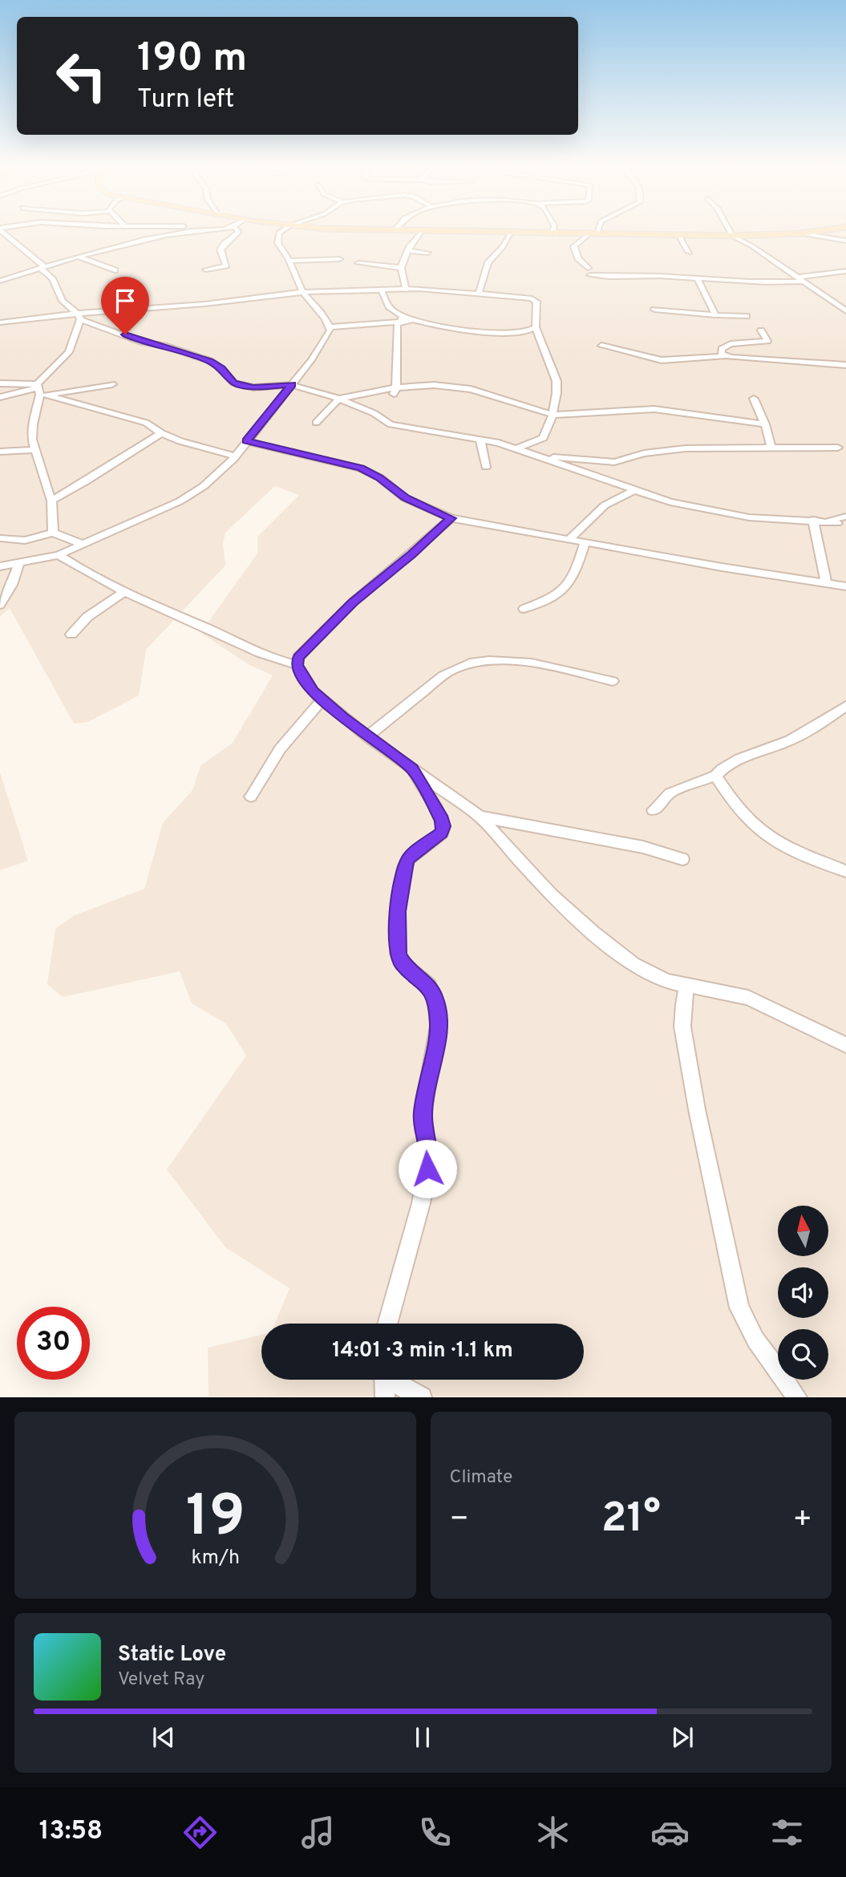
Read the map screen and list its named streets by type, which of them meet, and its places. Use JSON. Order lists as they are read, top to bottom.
{
  "north": "top",
  "page": {
    "turn": ["190 m", "Turn left"],
    "limit": "30",
    "trip": "14:01 · 3 min · 1.1 km",
    "tile": "Climate",
    "heat": ["−", "21°", "+"],
    "song": ["Static Love", "Velvet Ray"],
    "tabs": "13:58",
    "gauge": ["19", "km/h"]
  }
}
